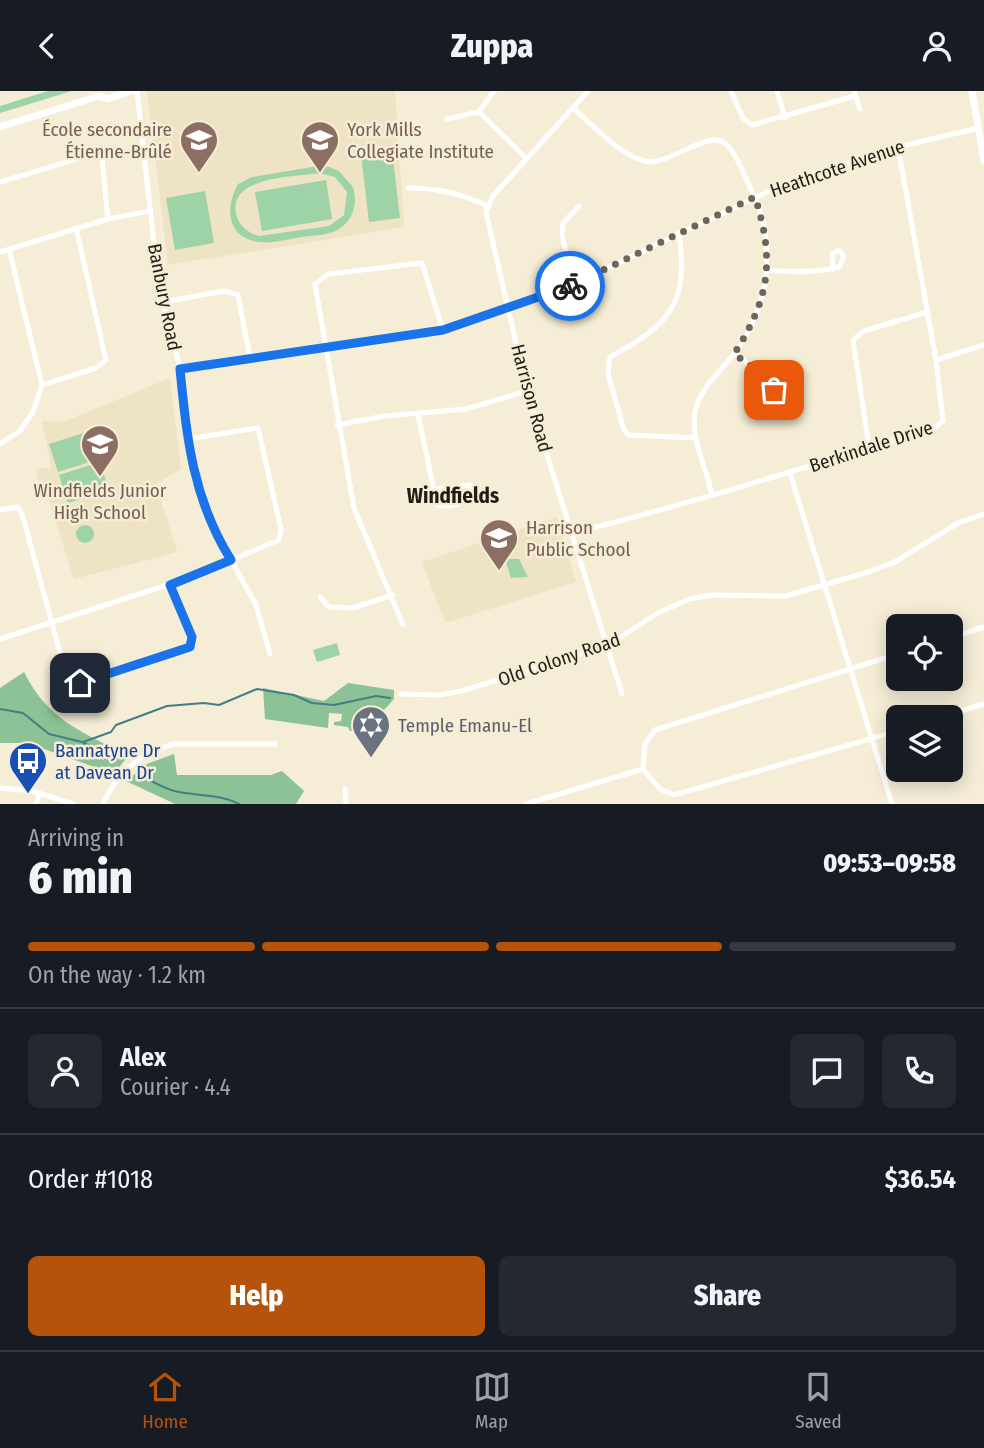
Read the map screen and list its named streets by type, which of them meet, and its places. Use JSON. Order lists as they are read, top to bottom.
{
  "streets": {
    "street": [
      "Heathcote Avenue",
      "Banbury Road",
      "Harrison Road",
      "Berkindale Drive",
      "Old Colony Road"
    ]
  },
  "crossings": [
    ["Heathcote Avenue", "Banbury Road"],
    ["Heathcote Avenue", "Harrison Road"],
    ["Heathcote Avenue", "Berkindale Drive"],
    ["Harrison Road", "Berkindale Drive"],
    ["Harrison Road", "Old Colony Road"]
  ],
  "districts": ["Windfields"],
  "places": {
    "school or university": [
      "École secondaire Étienne-Brûlé",
      "York Mills Collegiate Institute",
      "Windfields Junior High School",
      "Harrison Public School"
    ],
    "synagogue": ["Temple Emanu-El"],
    "bus stop": ["Bannatyne Dr at Davean Dr"]
  },
  "page": {
    "header": "Zuppa",
    "heading": ["6 min", "Arriving in", "09:53–09:58"],
    "panel": [
      "Alex",
      "Courier · 4.4",
      "Order #1018",
      "$36.54"
    ],
    "bar": "On the way · 1.2 km",
    "buttons": ["Help", "Share"],
    "tabs": ["Home", "Map", "Saved"]
  }
}
